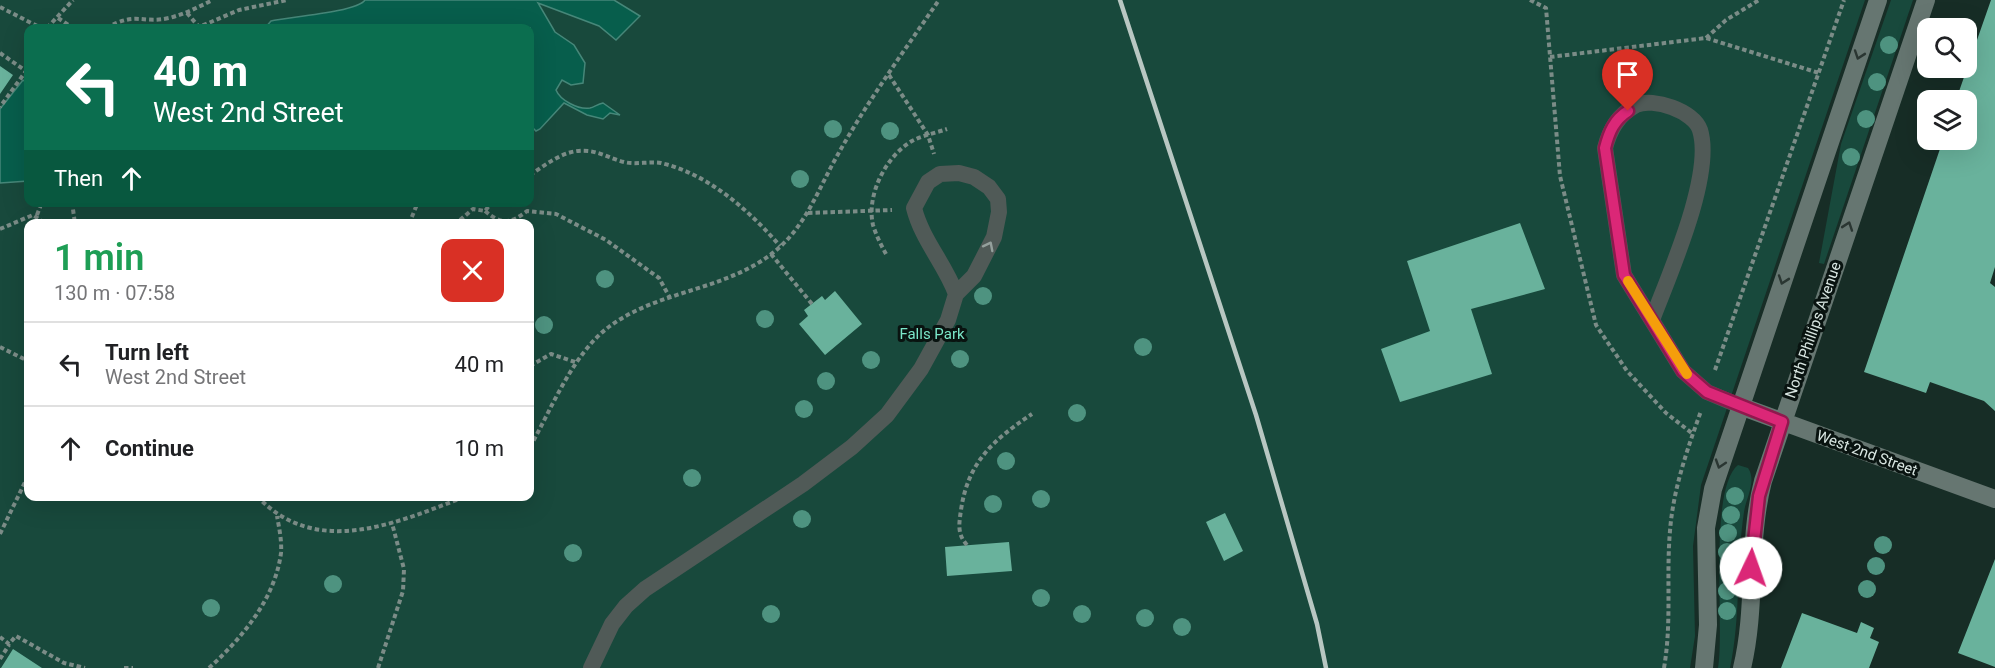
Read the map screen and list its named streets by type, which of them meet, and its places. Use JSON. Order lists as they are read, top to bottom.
{
  "streets": {
    "street": ["North Phillips Avenue", "West 2nd Street"]
  },
  "crossings": [
    ["North Phillips Avenue", "West 2nd Street"]
  ],
  "parks": ["Falls Park"],
  "page": {
    "turn": ["40 m", "West 2nd Street"],
    "then": "Then",
    "heading": ["1 min", "130 m · 07:58"],
    "list": [
      {
        "name": "Turn left",
        "note": "West 2nd Street",
        "value": "40 m"
      },
      {
        "name": "Continue",
        "value": "10 m"
      }
    ]
  }
}
